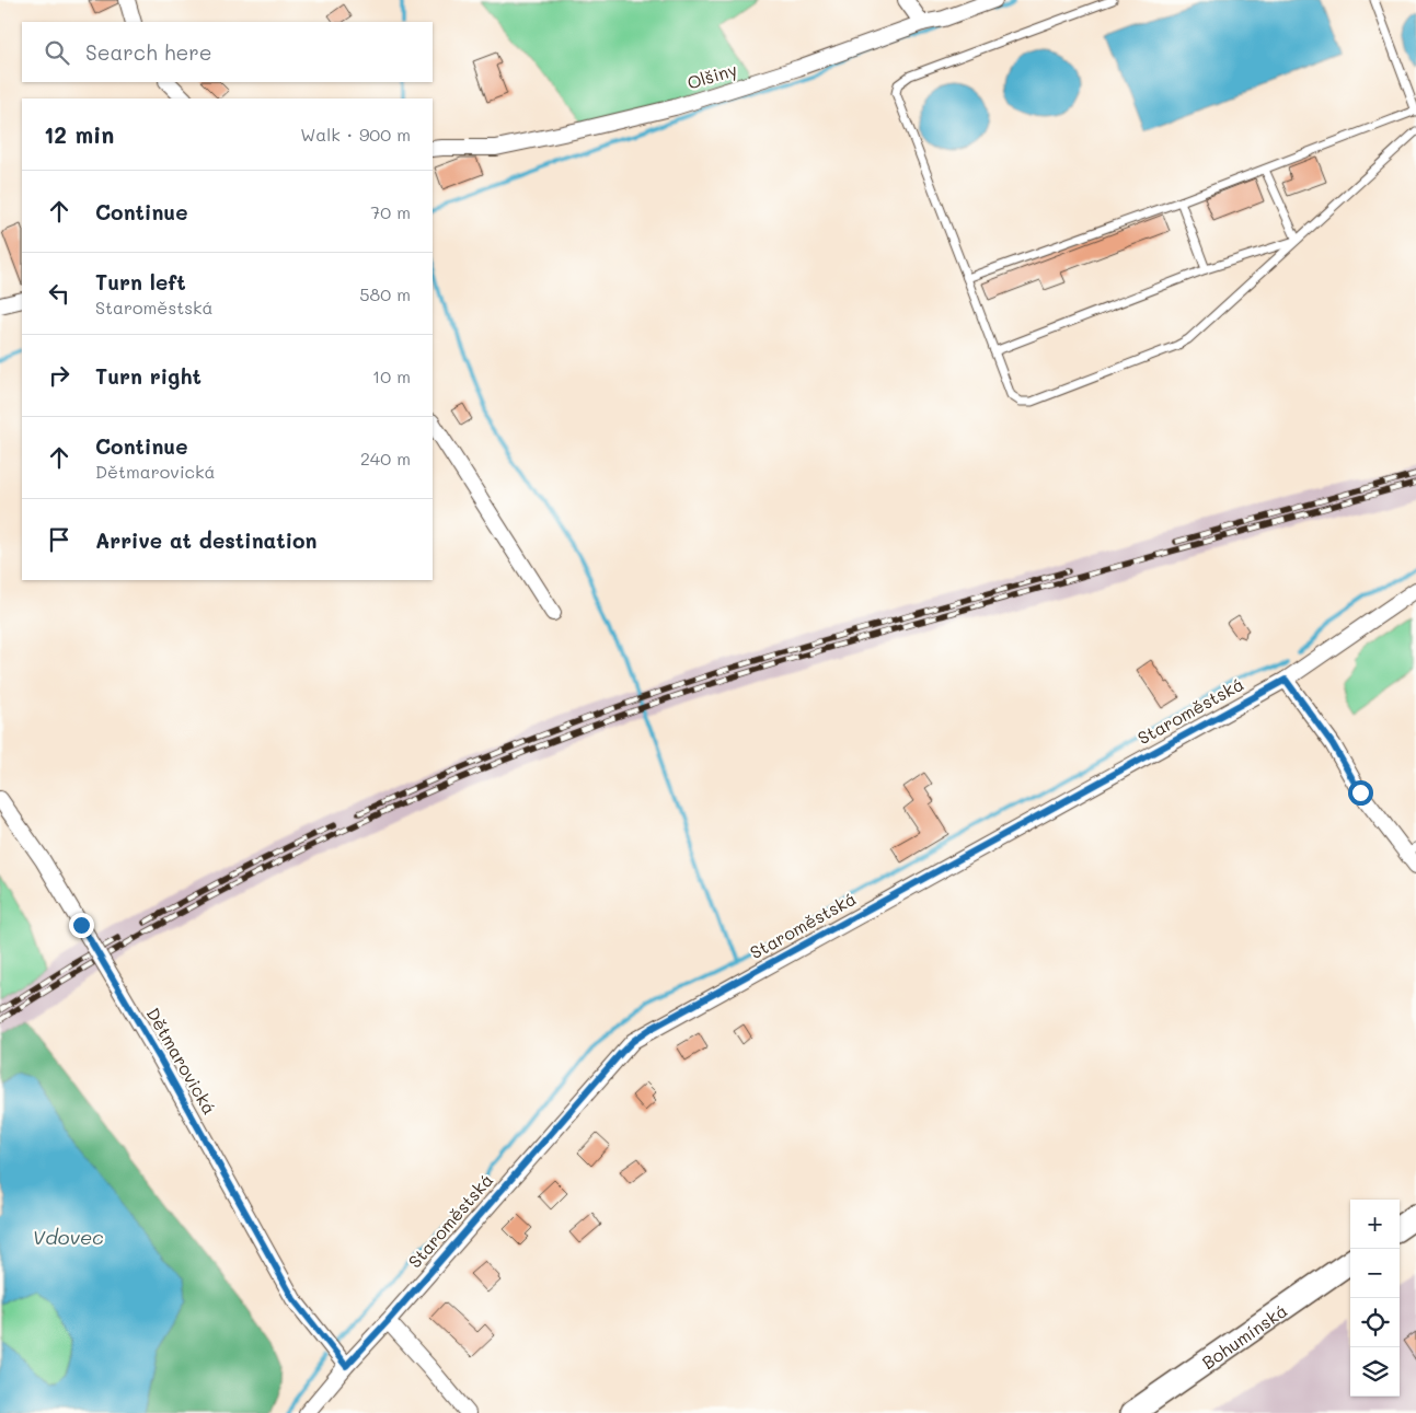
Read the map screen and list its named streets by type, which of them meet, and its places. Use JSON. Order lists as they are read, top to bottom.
{
  "streets": {
    "main road": ["Bohumínská"],
    "street": ["Olšiny", "Staroměstská", "Dětmarovická"]
  },
  "crossings": [
    ["Staroměstská", "Dětmarovická"]
  ],
  "water": ["Vdovec"],
  "page": {
    "search": "Search here",
    "heading": ["12 min", "Walk · 900 m"],
    "list": [
      ["Continue", "70 m"],
      ["Turn left", "Staroměstská", "580 m"],
      ["Turn right", "10 m"],
      ["Continue", "Dětmarovická", "240 m"],
      "Arrive at destination"
    ],
    "map_buttons": ["+", "−"]
  }
}
